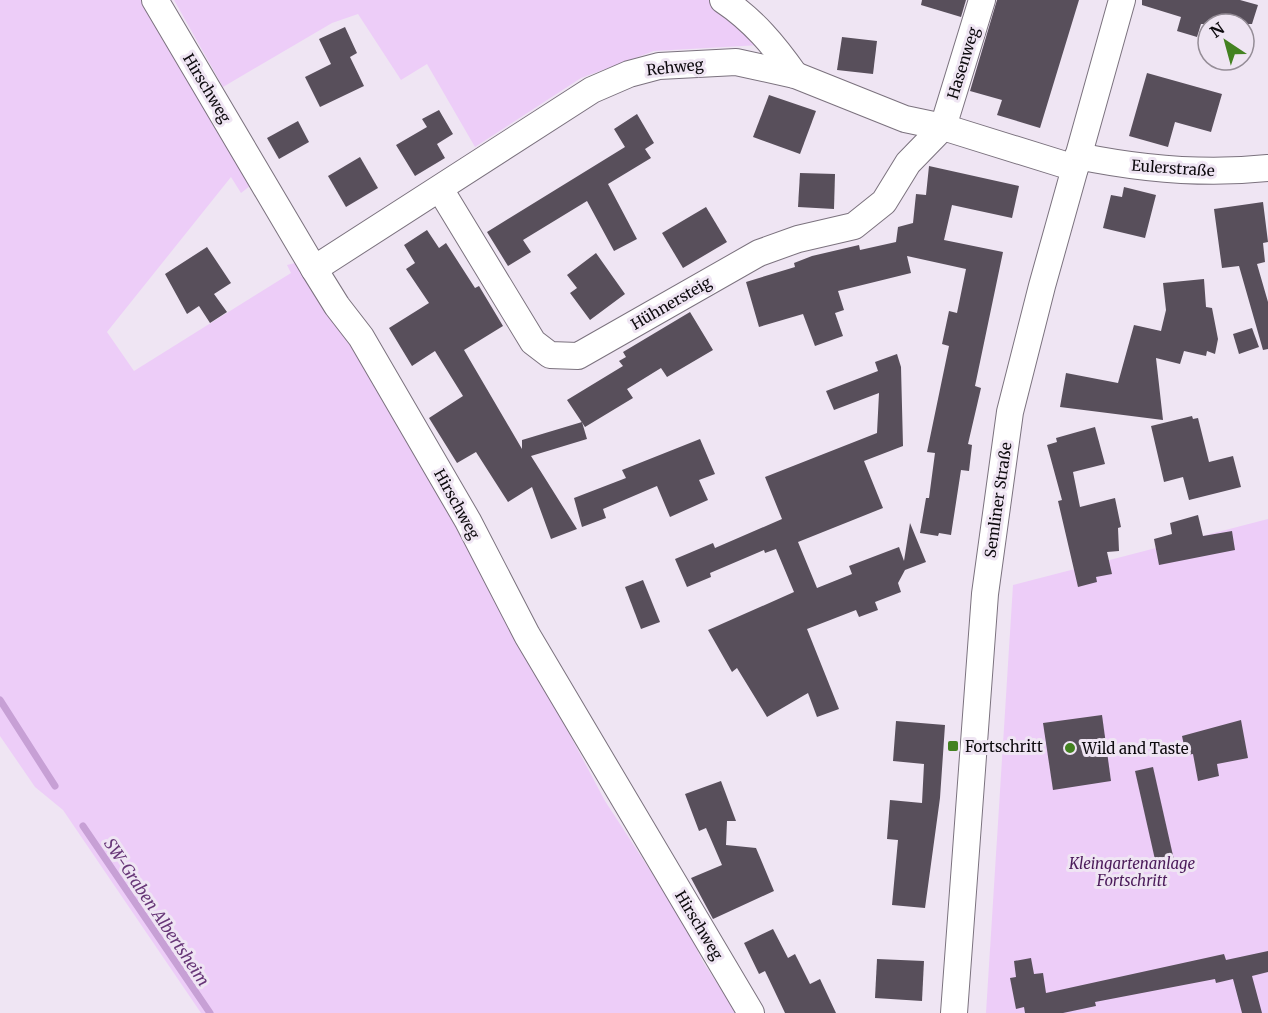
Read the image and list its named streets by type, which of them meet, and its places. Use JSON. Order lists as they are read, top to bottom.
{
  "streets": {
    "street": [
      "Hasenweg",
      "Rehweg",
      "Hirschweg",
      "Eulerstraße",
      "Hühnersteig",
      "Semliner Straße"
    ]
  },
  "crossings": [
    ["Hasenweg", "Rehweg"],
    ["Hasenweg", "Hühnersteig"],
    ["Rehweg", "Hirschweg"],
    ["Rehweg", "Eulerstraße"],
    ["Rehweg", "Hühnersteig"],
    ["Rehweg", "Semliner Straße"],
    ["Eulerstraße", "Semliner Straße"]
  ],
  "water": ["SW-Graben Albertsheim"],
  "parks": ["Kleingartenanlage Fortschritt"],
  "places": {
    "transit": ["Fortschritt"],
    "other": ["Wild and Taste"]
  },
  "north": "top left"
}
